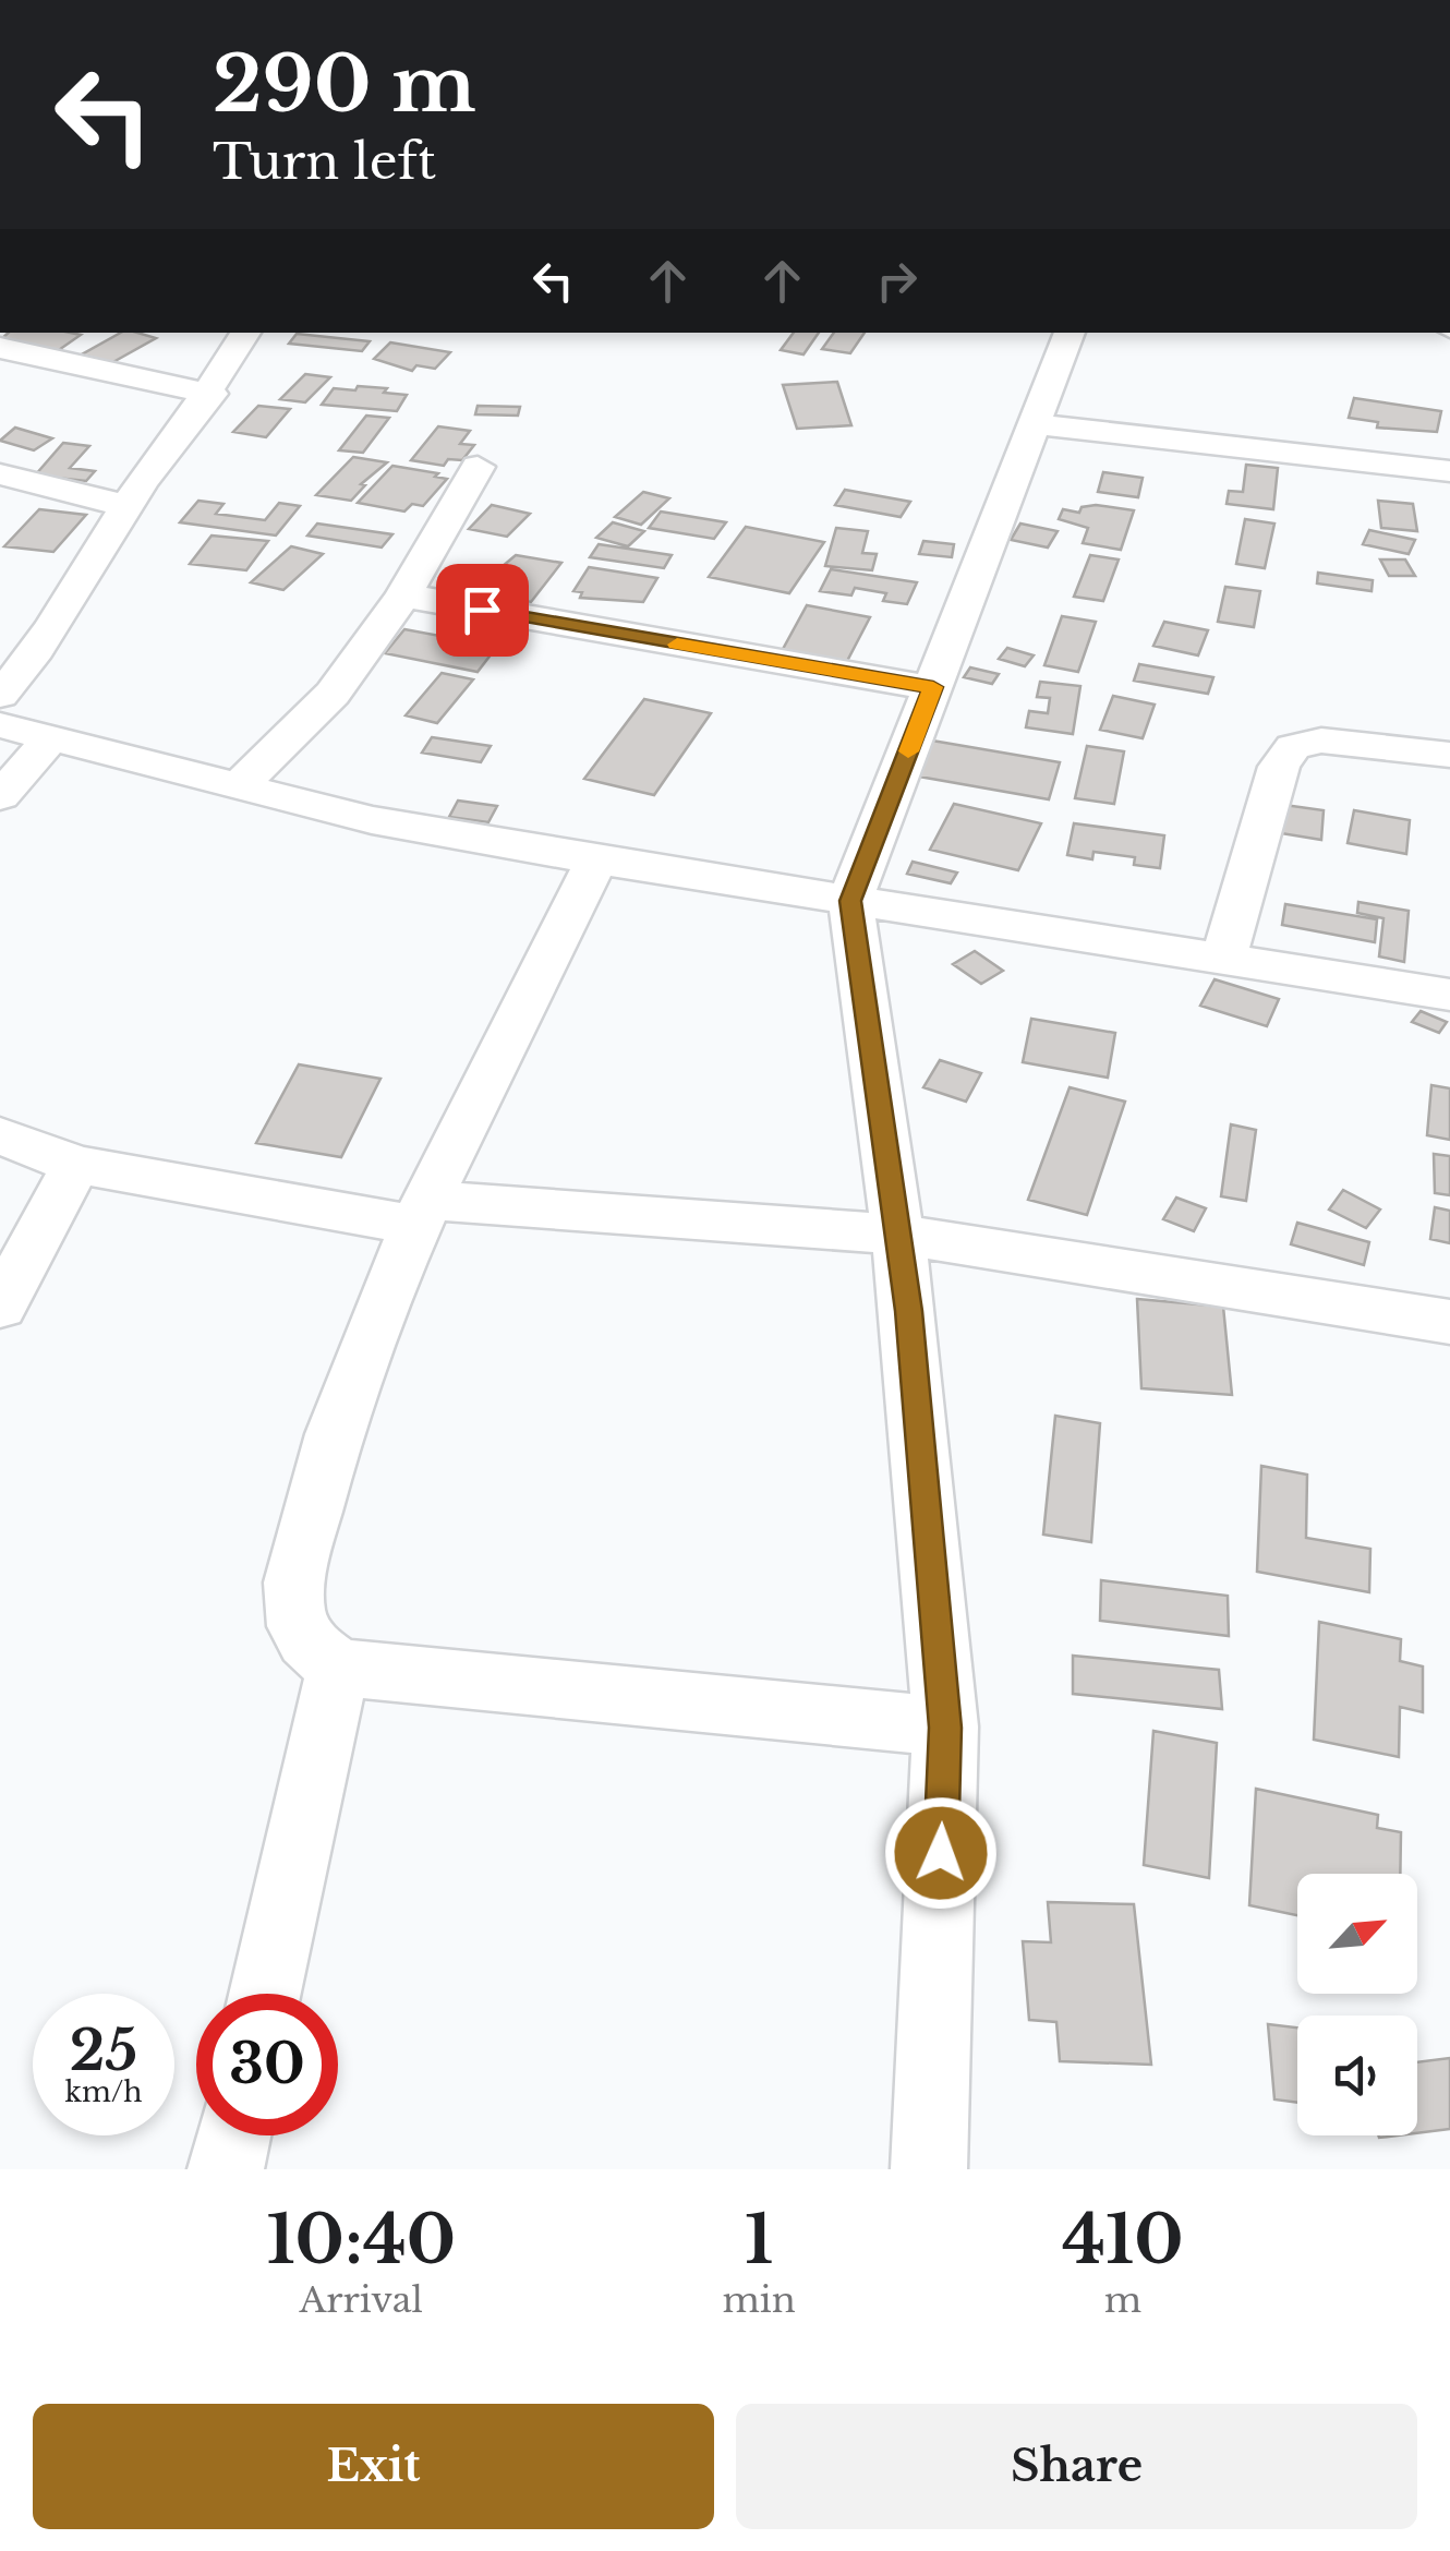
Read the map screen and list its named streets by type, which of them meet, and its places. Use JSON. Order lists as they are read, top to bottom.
{
  "north": "top right",
  "page": {
    "turn": ["290 m", "Turn left"],
    "speed": "25 km/h",
    "limit": "30",
    "eta": [
      "10:40",
      "Arrival",
      "1",
      "min",
      "410",
      "m"
    ],
    "buttons": ["Exit", "Share"]
  }
}
